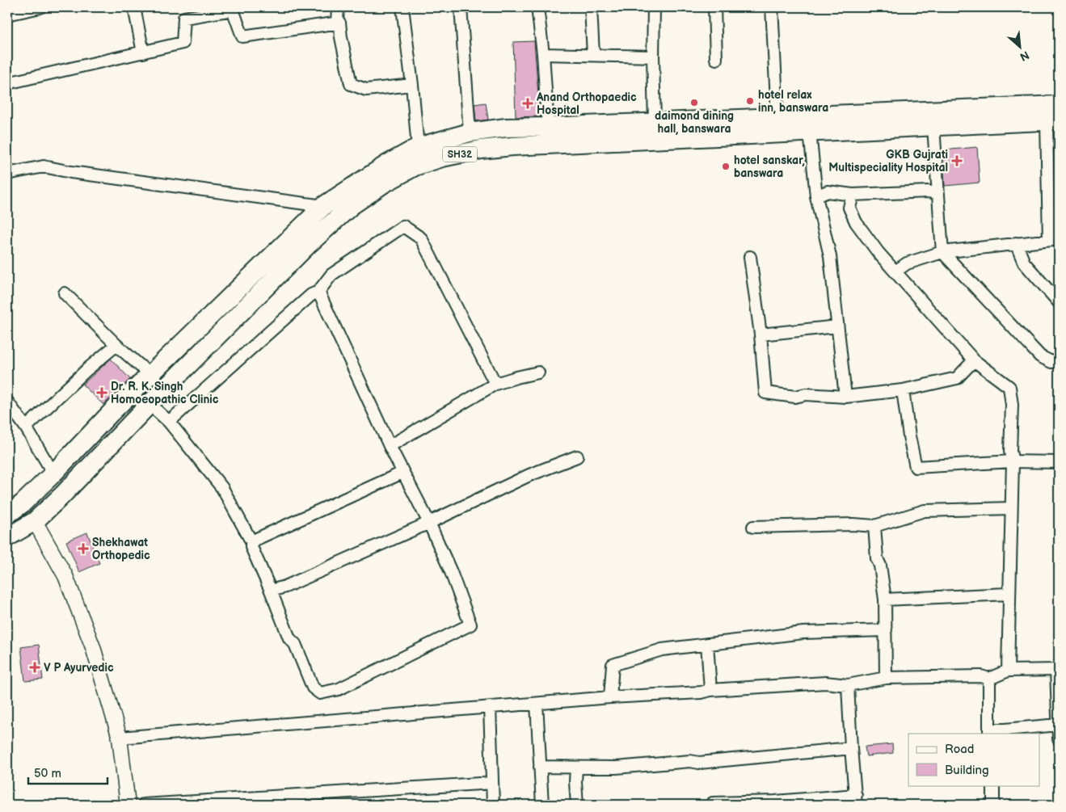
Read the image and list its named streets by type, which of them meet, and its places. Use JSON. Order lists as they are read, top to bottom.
{
  "streets": {
    "main road": ["SH32"]
  },
  "places": {
    "other": ["hotel relax inn, banswara", "daimond dining hall, banswara", "hotel sanskar, banswara"],
    "health": [
      "Anand Orthopaedic Hospital",
      "GKB Gujrati Multispeciality Hospital",
      "Dr. R. K. Singh Homoeopathic Clinic",
      "Shekhawat Orthopedic",
      "V P Ayurvedic"
    ]
  },
  "legend": ["Road", "Building"],
  "scale_bar": "50 m",
  "north": "bottom right"
}
